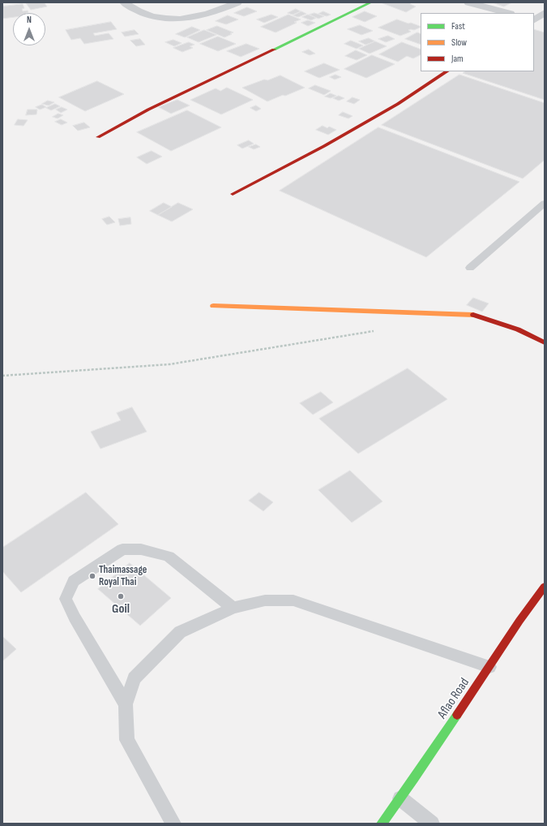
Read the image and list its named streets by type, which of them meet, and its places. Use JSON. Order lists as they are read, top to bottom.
{
  "streets": {
    "main road": ["Aflao Road"]
  },
  "places": ["Thaimassage Royal Thai", "Goil"],
  "legend": ["Fast", "Slow", "Jam"],
  "north": "top"
}
